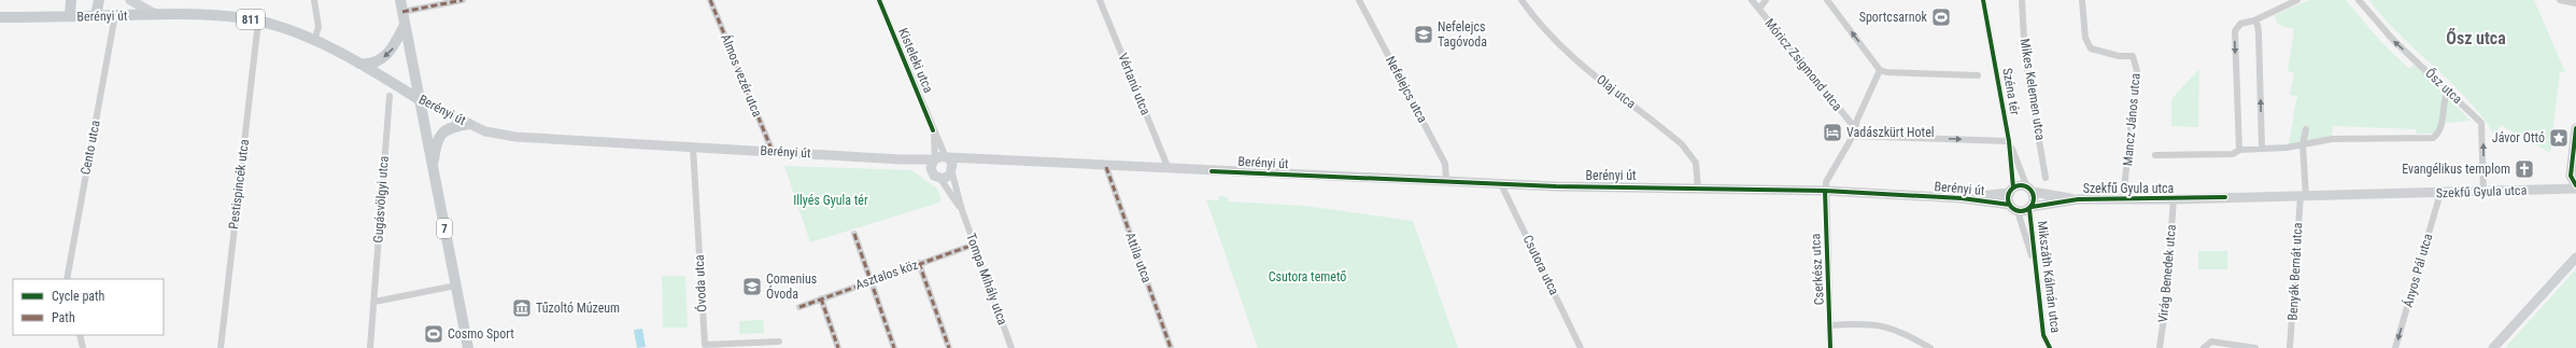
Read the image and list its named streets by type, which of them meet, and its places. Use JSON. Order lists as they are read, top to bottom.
{
  "streets": {
    "main road": [
      "Berényi út",
      "811",
      "Szekfű Gyula utca",
      "7"
    ],
    "street": [
      "Kisteleki utca",
      "Móricz Zsigmond utca",
      "Álmos vezér utca",
      "Vértanú utca",
      "Ősz utca",
      "Nefelejcs utca",
      "Mikes Kelemen utca",
      "Olaj utca",
      "Széna tér",
      "Mancz János utca",
      "Cento utca",
      "Pestispincék utca",
      "Gugásvölgyi utca",
      "Attila utca",
      "Csutora utca",
      "Cserkész utca",
      "Ányos Pál utca",
      "Benyák Bernát utca",
      "Virág Benedek utca",
      "Asztalos köz",
      "Mikszáth Kálmán utca",
      "Tompa Mihály utca",
      "Óvoda utca"
    ]
  },
  "crossings": [
    ["Berényi út", "Kisteleki utca"],
    ["Berényi út", "Móricz Zsigmond utca"],
    ["Berényi út", "Álmos vezér utca"],
    ["Berényi út", "Vértanú utca"],
    ["Berényi út", "Nefelejcs utca"],
    ["Berényi út", "Olaj utca"],
    ["Berényi út", "Széna tér"],
    ["Berényi út", "Cento utca"],
    ["Berényi út", "Pestispincék utca"],
    ["Berényi út", "Szekfű Gyula utca"],
    ["Berényi út", "7"],
    ["Berényi út", "Attila utca"],
    ["Berényi út", "Csutora utca"],
    ["Berényi út", "Cserkész utca"],
    ["Berényi út", "Mikszáth Kálmán utca"],
    ["Berényi út", "Tompa Mihály utca"],
    ["Berényi út", "Óvoda utca"],
    ["Kisteleki utca", "Tompa Mihály utca"],
    ["Móricz Zsigmond utca", "Cserkész utca"],
    ["Ősz utca", "Szekfű Gyula utca"],
    ["Széna tér", "Szekfű Gyula utca"],
    ["Széna tér", "Mikszáth Kálmán utca"],
    ["Mancz János utca", "Szekfű Gyula utca"],
    ["Szekfű Gyula utca", "Ányos Pál utca"],
    ["Szekfű Gyula utca", "Benyák Bernát utca"],
    ["Szekfű Gyula utca", "Virág Benedek utca"],
    ["Szekfű Gyula utca", "Mikszáth Kálmán utca"],
    ["Asztalos köz", "Tompa Mihály utca"]
  ],
  "one_way": ["Ősz utca", "Ányos Pál utca"],
  "districts": ["Ősz utca"],
  "parks": ["Illyés Gyula tér", "Csutora temető"],
  "places": {
    "sports": ["Sportcsarnok", "Cosmo Sport"],
    "school or university": ["Nefelejcs Tagóvoda", "Comenius Óvoda"],
    "hotel": ["Vadászkürt Hotel"],
    "place": ["Jávor Ottó"],
    "church": ["Evangélikus templom"],
    "museum": ["Tűzoltó Múzeum"]
  },
  "legend": ["Cycle path", "Path"]
}
